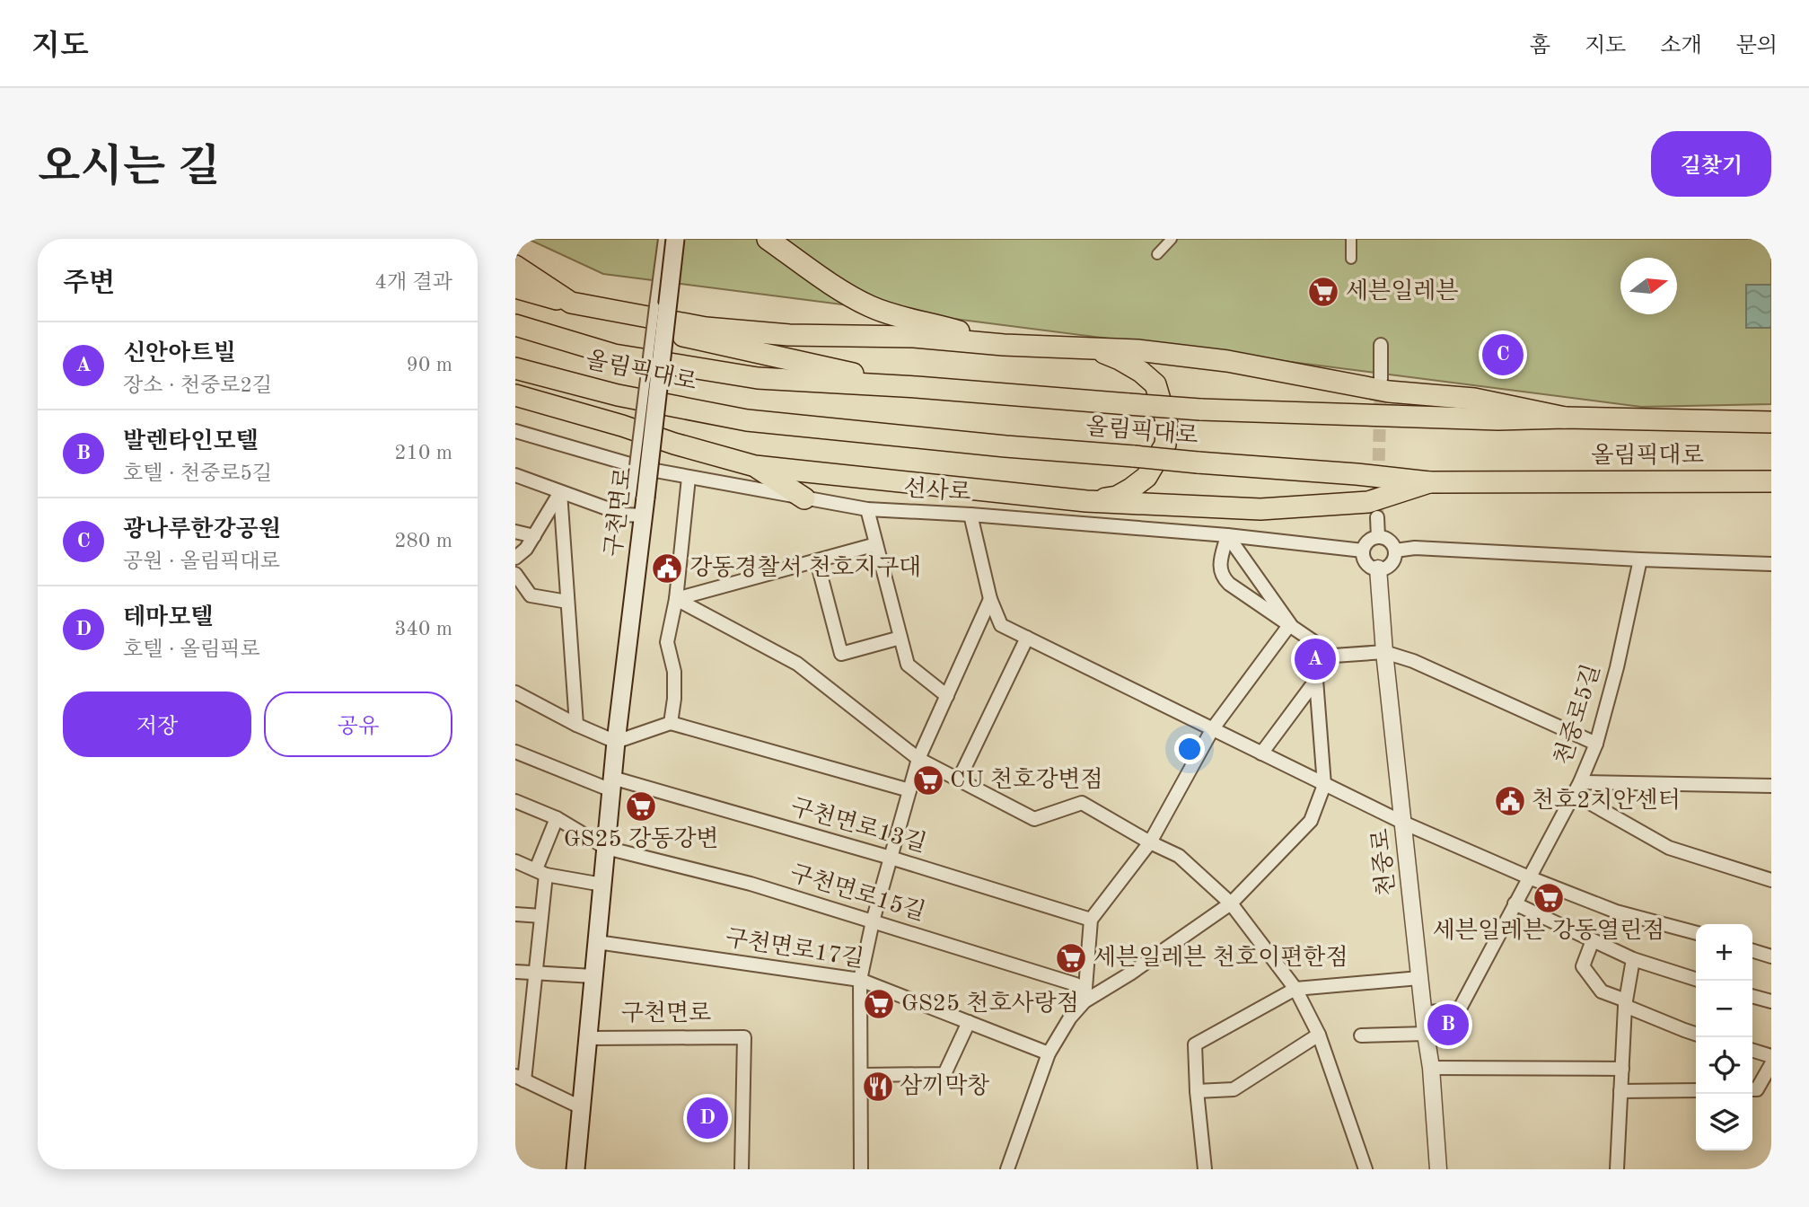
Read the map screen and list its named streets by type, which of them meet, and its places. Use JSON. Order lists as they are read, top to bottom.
{
  "streets": {
    "highway": ["올림픽대로"],
    "main road": ["구천면로"],
    "street": [
      "선사로",
      "천중로5길",
      "구천면로13길",
      "천중로",
      "구천면로15길",
      "구천면로17길"
    ]
  },
  "crossings": [
    ["선사로", "천중로"],
    ["구천면로", "구천면로13길"],
    ["구천면로", "구천면로15길"],
    ["구천면로", "구천면로17길"],
    ["천중로5길", "천중로"]
  ],
  "places": {
    "supermarket": [
      "세븐일레븐",
      "CU 천호강변점",
      "GS25 강동강변",
      "세븐일레븐 강동열린점",
      "세븐일레븐 천호이편한점",
      "GS25 천호사랑점"
    ],
    "public building": ["강동경찰서 천호지구대", "천호2치안센터"],
    "restaurant": ["삼끼막창"]
  },
  "north": "right",
  "page": {
    "header": "지도",
    "nav": [
      "홈",
      "지도",
      "소개",
      "문의"
    ],
    "title": "오시는 길",
    "buttons": [
      "길찾기",
      ["저장", "공유"]
    ],
    "heading": ["주변", "4개 결과"],
    "list": [
      {
        "mark": "A",
        "name": "신안아트빌",
        "note": "장소 · 천중로2길",
        "value": "90 m"
      },
      {
        "mark": "B",
        "name": "발렌타인모텔",
        "note": "호텔 · 천중로5길",
        "value": "210 m"
      },
      {
        "mark": "C",
        "name": "광나루한강공원",
        "note": "공원 · 올림픽대로",
        "value": "280 m"
      },
      {
        "mark": "D",
        "name": "테마모텔",
        "note": "호텔 · 올림픽로",
        "value": "340 m"
      }
    ],
    "pins": [
      "C",
      "A",
      "B",
      "D"
    ],
    "map_buttons": ["+", "−"]
  }
}
